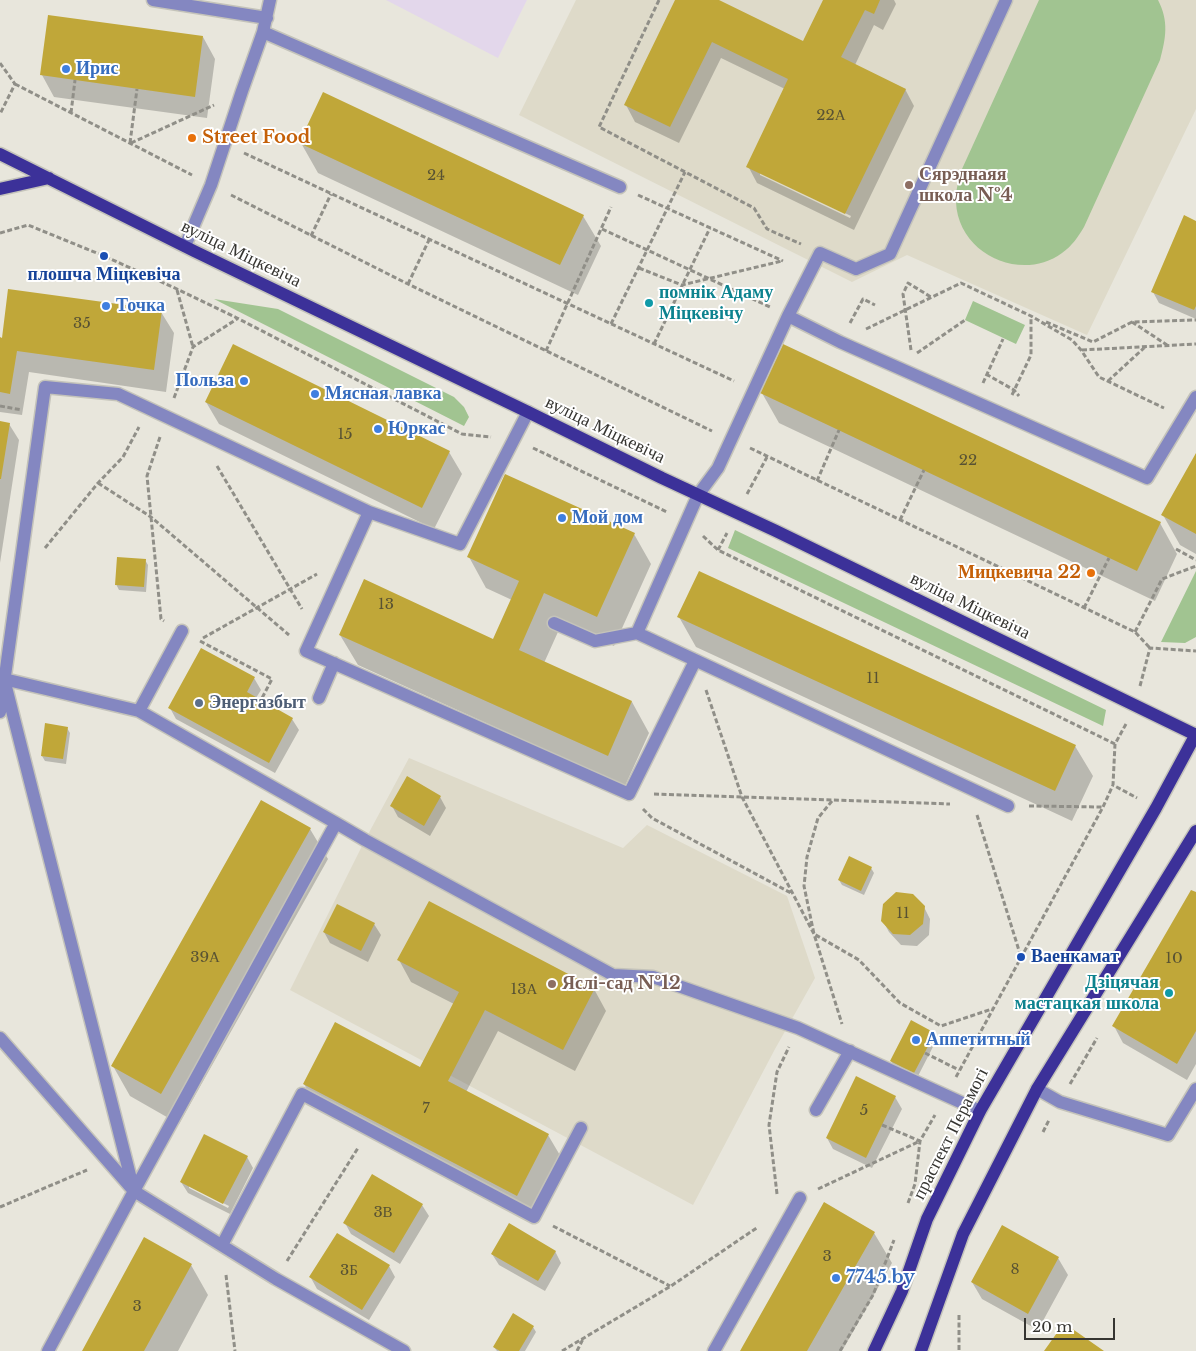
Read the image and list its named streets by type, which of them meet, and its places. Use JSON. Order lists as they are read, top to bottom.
{
  "streets": {
    "main road": ["вуліца Міцкевіча", "праспект Перамогі"]
  },
  "crossings": [
    ["вуліца Міцкевіча", "праспект Перамогі"]
  ],
  "places": [
    "Ирис",
    "Street Food",
    "Сярэднаяя школа №4",
    "плошча Міцкевіча",
    "помнік Адаму Міцкевічу",
    "Точка",
    "Польза",
    "Мясная лавка",
    "Юркас",
    "Мой дом",
    "Мицкевича 22",
    "Энергазбыт",
    "Ваенкамат",
    "Яслі-сад №12",
    "Дзіцячая мастацкая школа",
    "Аппетитный",
    "7745.by"
  ],
  "house_numbers": [
    "22А",
    "24",
    "35",
    "15",
    "22",
    "13",
    "11",
    "11",
    "39А",
    "10",
    "13А",
    "7",
    "5",
    "3В",
    "3",
    "8",
    "3Б",
    "3"
  ],
  "scale_bar": "20 m"
}
